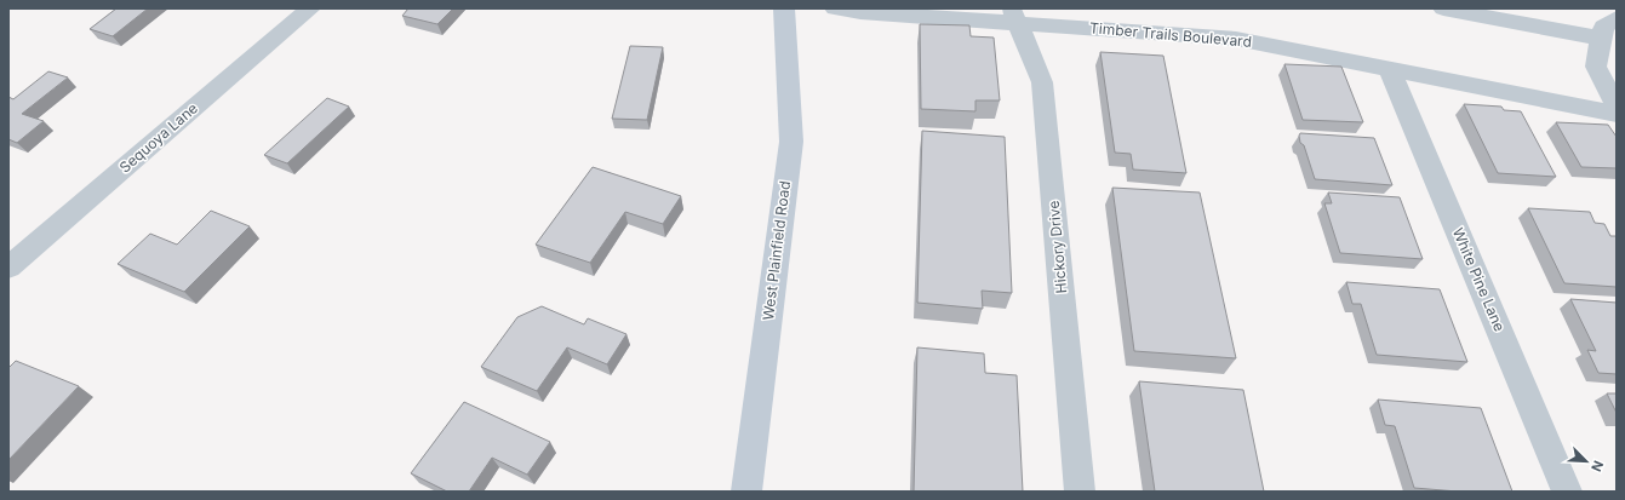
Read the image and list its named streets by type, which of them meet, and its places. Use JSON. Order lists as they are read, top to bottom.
{
  "streets": {
    "main road": ["West Plainfield Road"],
    "street": [
      "Timber Trails Boulevard",
      "Sequoya Lane",
      "Hickory Drive",
      "White Pine Lane"
    ]
  },
  "crossings": [
    ["Timber Trails Boulevard", "Hickory Drive"],
    ["Timber Trails Boulevard", "White Pine Lane"]
  ],
  "north": "bottom right"
}
